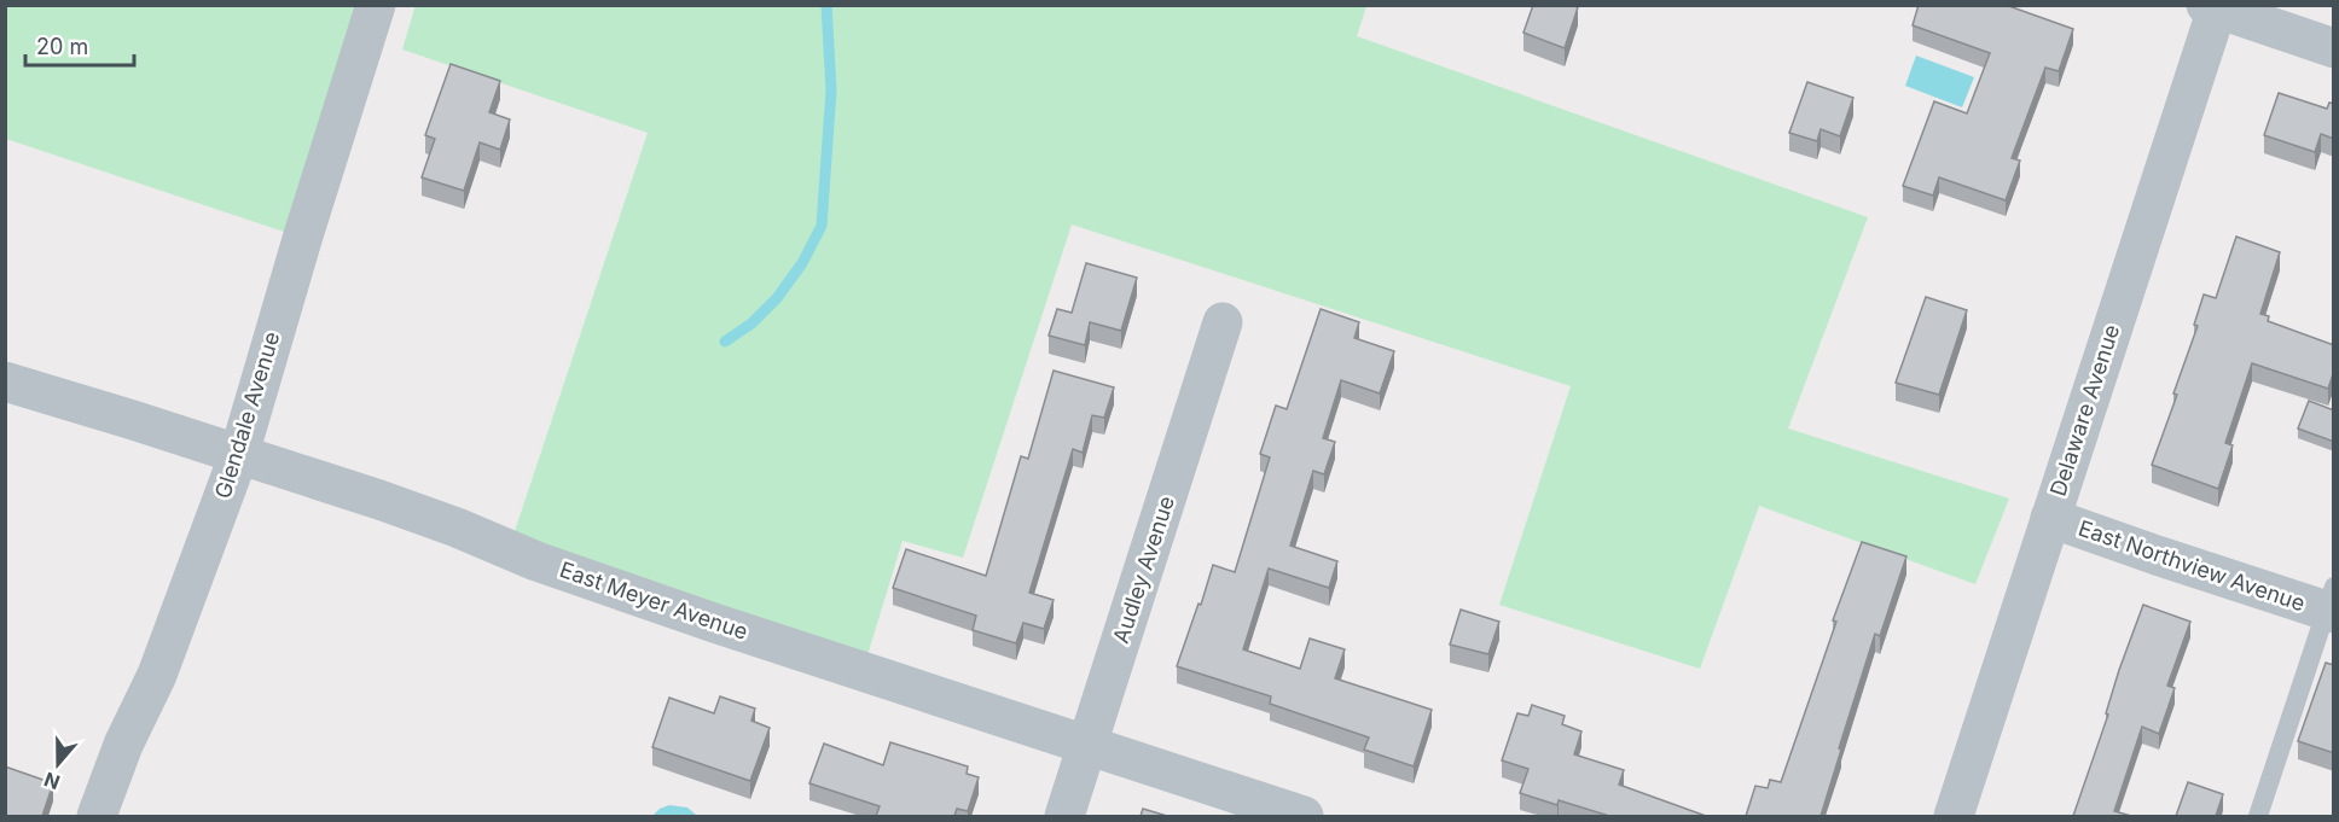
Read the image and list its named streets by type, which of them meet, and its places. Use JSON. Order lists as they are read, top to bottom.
{
  "streets": {
    "street": [
      "Delaware Avenue",
      "Glendale Avenue",
      "East Northview Avenue",
      "Audley Avenue",
      "East Meyer Avenue"
    ]
  },
  "crossings": [
    ["Delaware Avenue", "East Northview Avenue"],
    ["Glendale Avenue", "East Meyer Avenue"],
    ["Audley Avenue", "East Meyer Avenue"]
  ],
  "scale_bar": "20 m",
  "north": "bottom"
}
